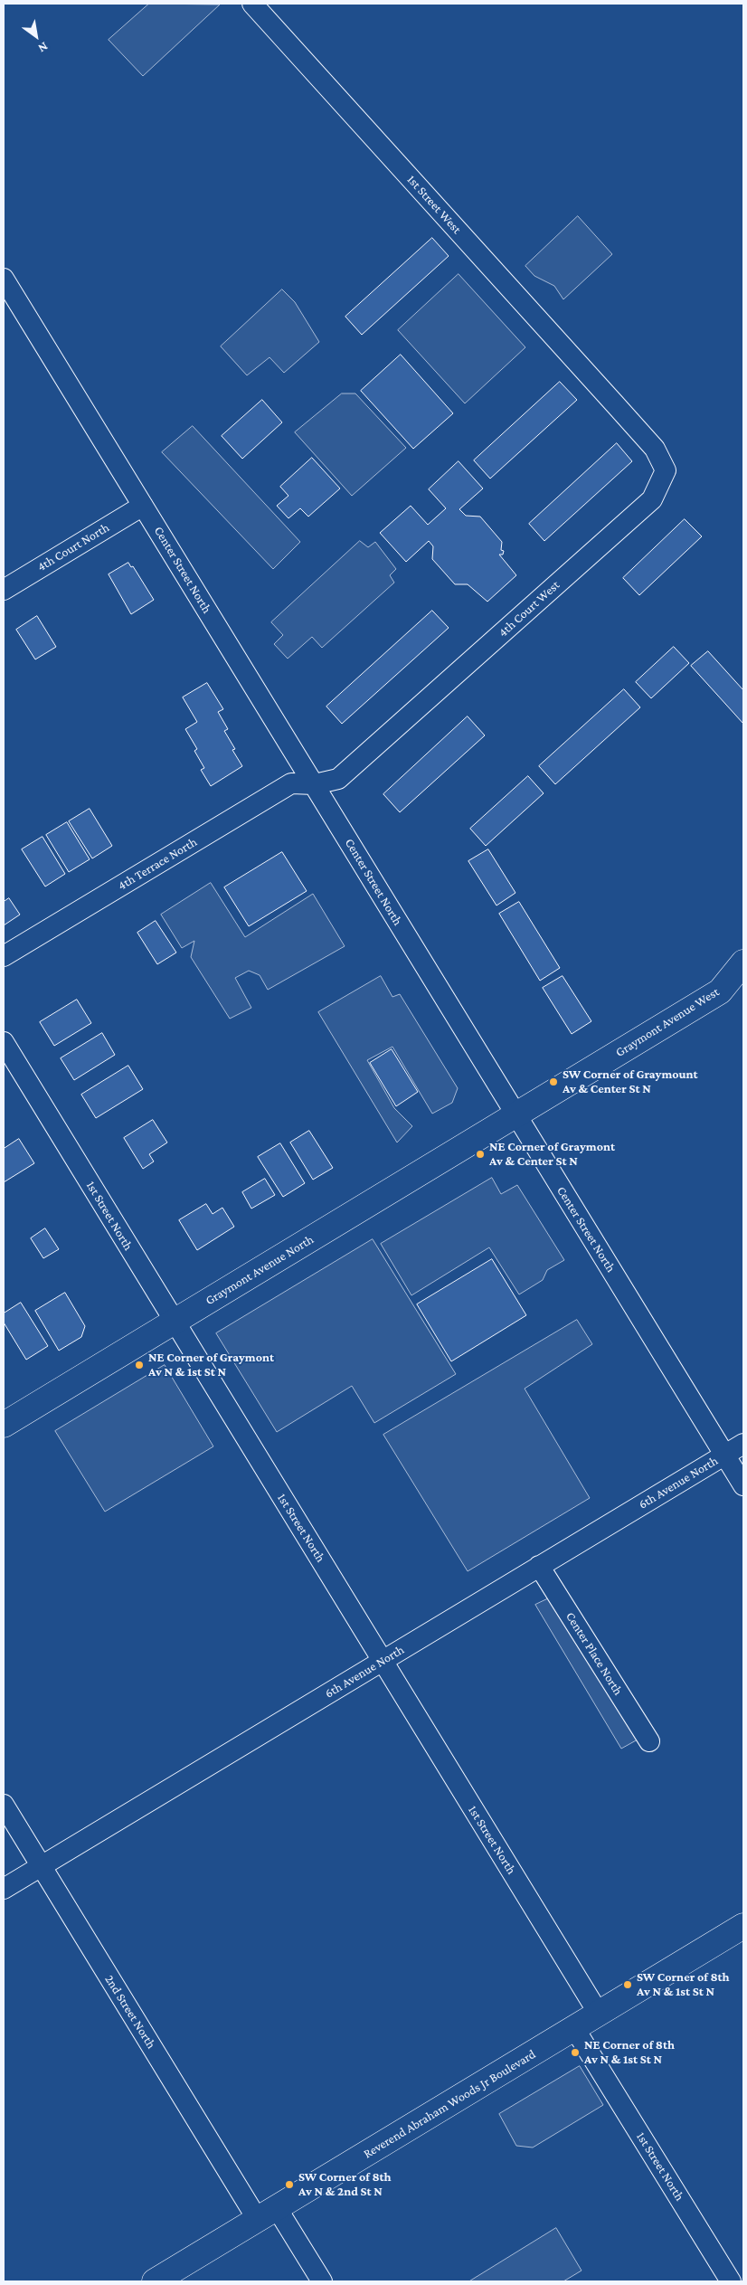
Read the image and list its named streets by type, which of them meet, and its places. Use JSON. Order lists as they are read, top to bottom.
{
  "streets": {
    "main road": ["Graymont Avenue West", "Graymont Avenue North", "Reverend Abraham Woods Jr Boulevard"],
    "street": [
      "1st Street West",
      "4th Court North",
      "Center Street North",
      "4th Court West",
      "4th Terrace North",
      "1st Street North",
      "6th Avenue North",
      "Center Place North",
      "2nd Street North"
    ]
  },
  "crossings": [
    ["1st Street West", "4th Court West"],
    ["4th Court North", "Center Street North"],
    ["Center Street North", "4th Court West"],
    ["Center Street North", "4th Terrace North"],
    ["Center Street North", "Graymont Avenue West"],
    ["Center Street North", "Graymont Avenue North"],
    ["Center Street North", "6th Avenue North"],
    ["4th Court West", "4th Terrace North"],
    ["Graymont Avenue West", "Graymont Avenue North"],
    ["1st Street North", "Graymont Avenue North"],
    ["1st Street North", "6th Avenue North"],
    ["1st Street North", "Reverend Abraham Woods Jr Boulevard"],
    ["6th Avenue North", "Center Place North"],
    ["6th Avenue North", "2nd Street North"],
    ["2nd Street North", "Reverend Abraham Woods Jr Boulevard"]
  ],
  "places": [
    "SW Corner of Graymount Av & Center St N",
    "NE Corner of Graymont Av & Center St N",
    "NE Corner of Graymont Av N & 1st St N",
    "SW Corner of 8th Av N & 1st St N",
    "NE Corner of 8th Av N & 1st St N",
    "SW Corner of 8th Av N & 2nd St N"
  ],
  "north": "bottom right"
}
